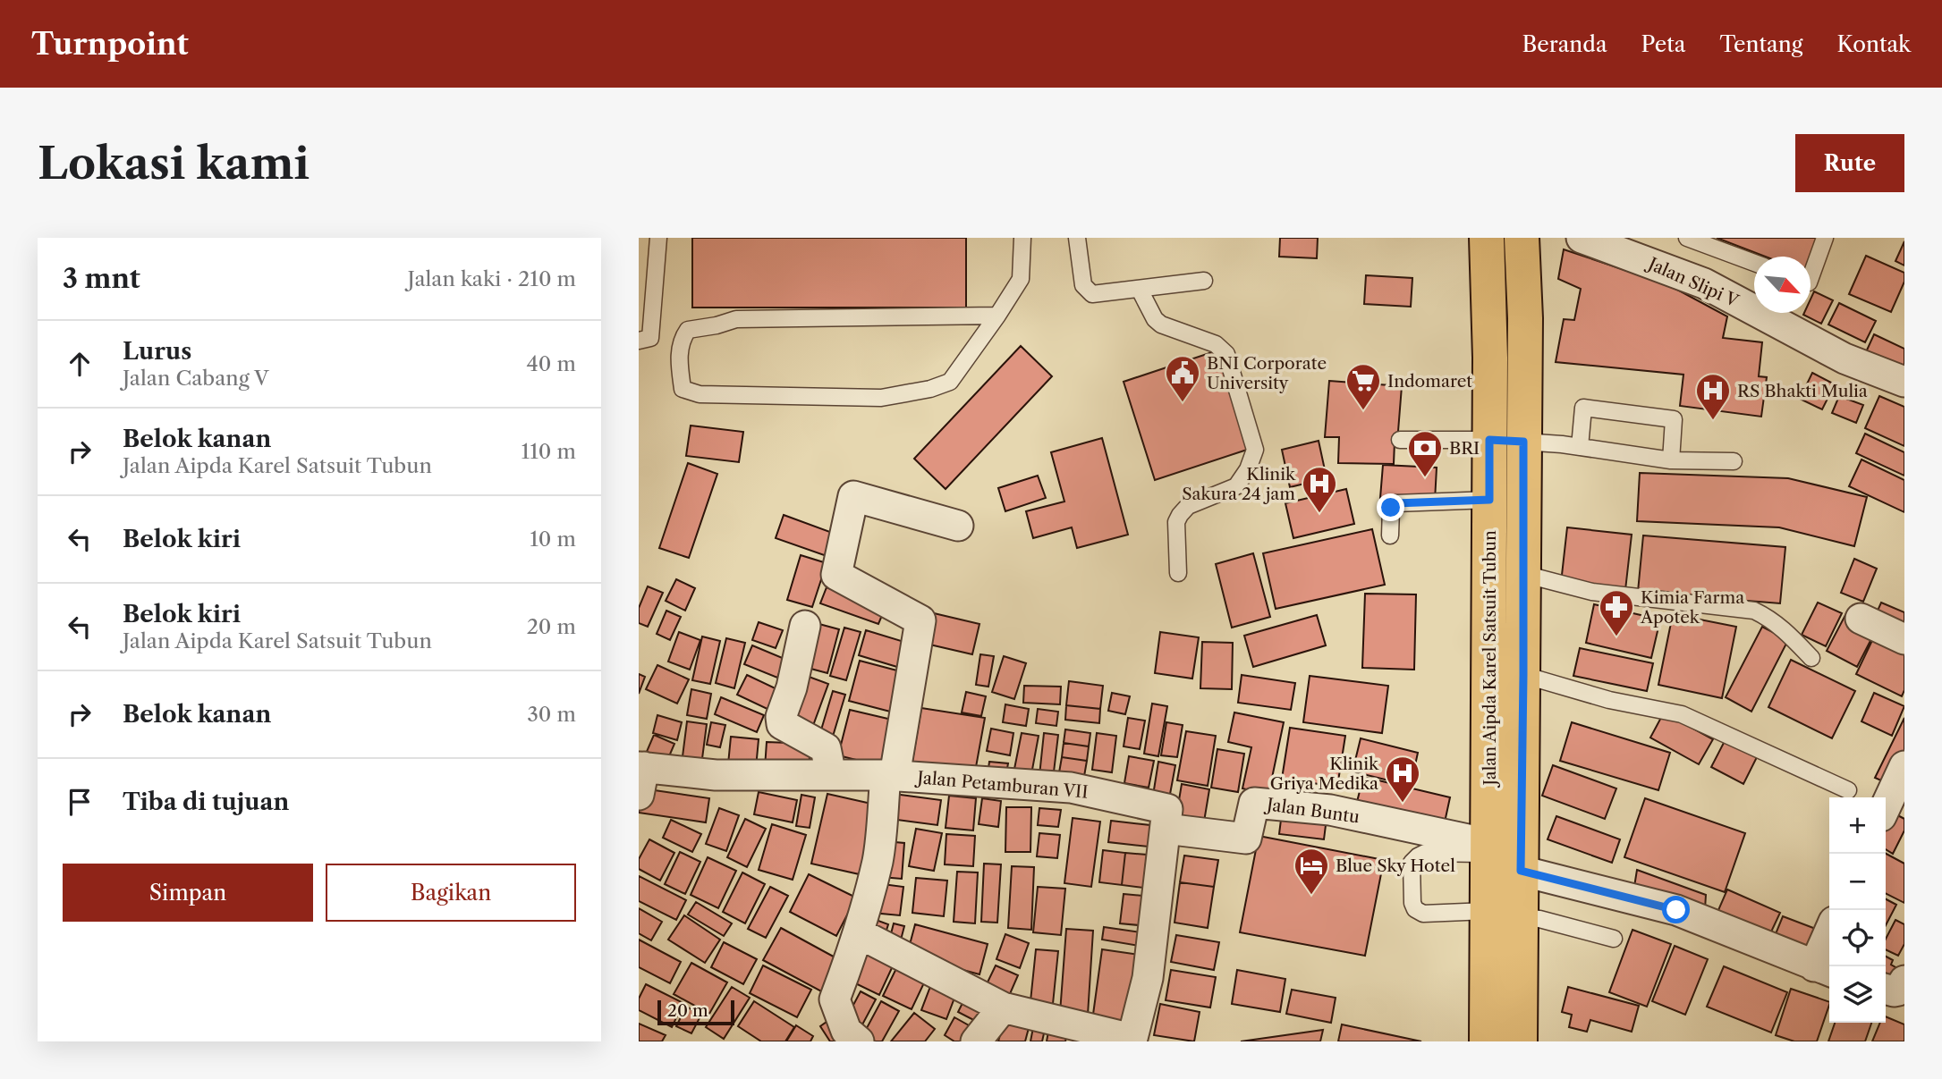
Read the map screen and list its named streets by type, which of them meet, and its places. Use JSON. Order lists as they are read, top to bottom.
{
  "streets": {
    "main road": ["Jalan Aipda Karel Satsuit Tubun"],
    "street": ["Jalan Slipi V", "Jalan Petamburan VII", "Jalan Buntu"]
  },
  "crossings": [
    ["Jalan Aipda Karel Satsuit Tubun", "Jalan Buntu"],
    ["Jalan Petamburan VII", "Jalan Buntu"]
  ],
  "places": {
    "public building": ["BNI Corporate University"],
    "supermarket": ["Indomaret"],
    "hospital": ["RS Bhakti Mulia", "Klinik Sakura 24 jam", "Klinik Griya Medika"],
    "bank": ["BRI"],
    "pharmacy": ["Kimia Farma Apotek"],
    "hotel": ["Blue Sky Hotel"]
  },
  "scale_bar": "20 m",
  "north": "bottom right",
  "page": {
    "header": "Turnpoint",
    "nav": [
      "Beranda",
      "Peta",
      "Tentang",
      "Kontak"
    ],
    "buttons": [
      "Rute",
      ["Simpan", "Bagikan"]
    ],
    "title": "Lokasi kami",
    "heading": ["3 mnt", "Jalan kaki · 210 m"],
    "list": [
      ["Lurus", "Jalan Cabang V", "40 m"],
      ["Belok kanan", "Jalan Aipda Karel Satsuit Tubun", "110 m"],
      ["Belok kiri", "10 m"],
      ["Belok kiri", "Jalan Aipda Karel Satsuit Tubun", "20 m"],
      ["Belok kanan", "30 m"],
      "Tiba di tujuan"
    ],
    "map_buttons": ["+", "−"],
    "scale": "20 m"
  }
}
